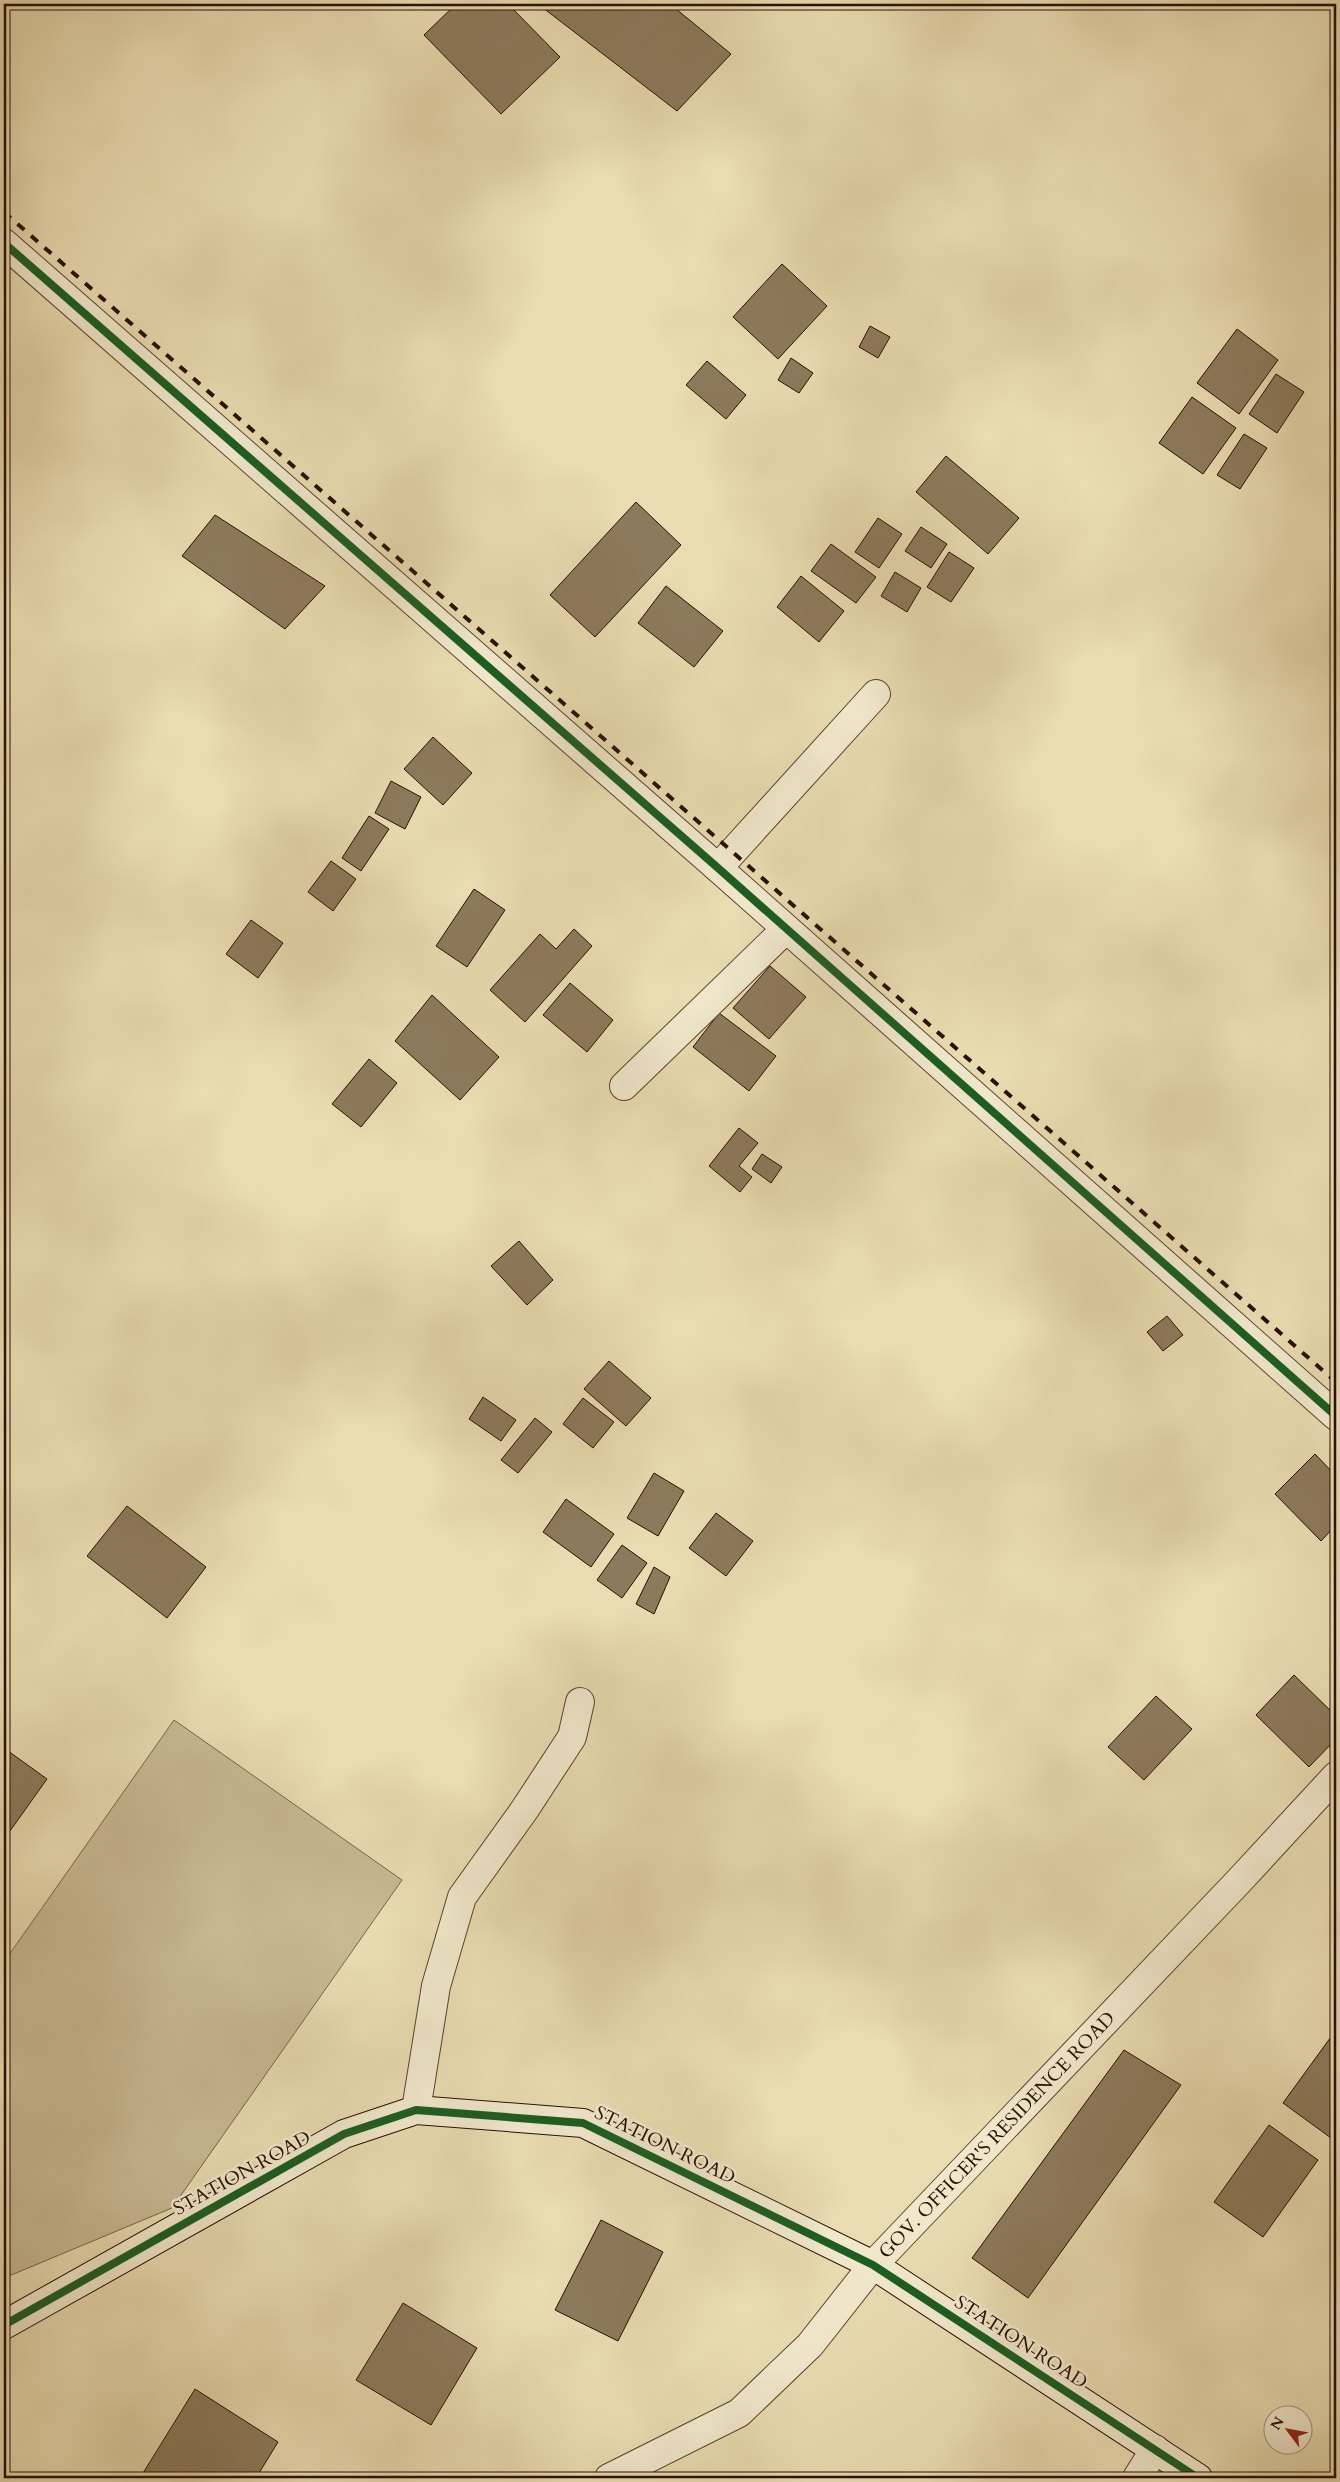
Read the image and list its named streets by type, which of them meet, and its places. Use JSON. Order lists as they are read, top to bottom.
{
  "streets": {
    "street": ["GOV. OFFICER'S RESIDENCE ROAD", "STATION ROAD"]
  },
  "crossings": [
    ["GOV. OFFICER'S RESIDENCE ROAD", "STATION ROAD"]
  ],
  "north": "top left"
}
